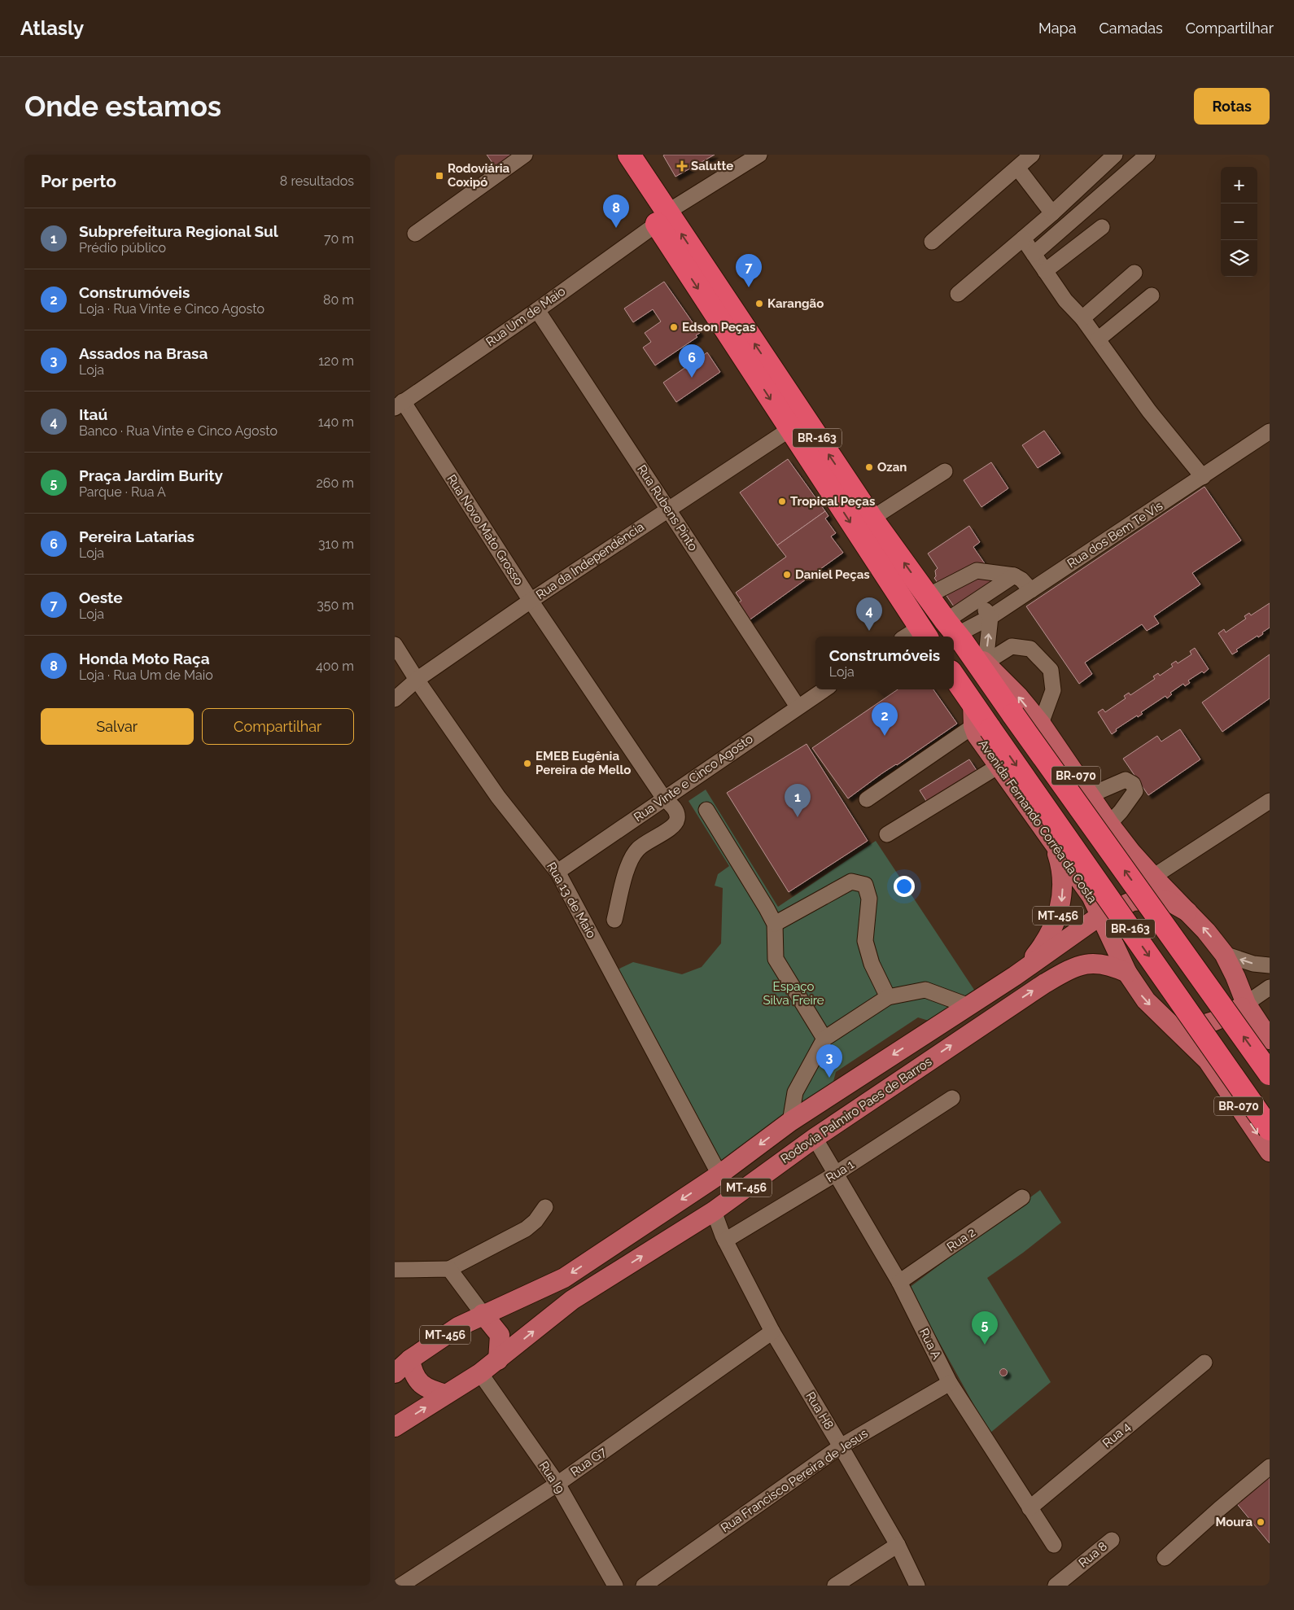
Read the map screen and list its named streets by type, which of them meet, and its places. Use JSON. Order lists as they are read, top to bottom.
{
  "streets": {
    "highway": ["BR-163", "Avenida Fernando Corrêa da Costa"],
    "main road": ["BR-070", "MT-456", "Rodovia Palmiro Paes de Barros"],
    "street": [
      "Rua Um de Maio",
      "Rua Rubens Pinto",
      "Rua Novo Mato Grosso",
      "Rua dos Bem Te Vis",
      "Rua da Independência",
      "Rua Vinte e Cinco Agosto",
      "Rua 13 de Maio",
      "Rua 1",
      "Rua 2",
      "Rua A",
      "Rua H8",
      "Rua 4",
      "Rua G7",
      "Rua I9",
      "Rua Francisco Pereira de Jesus",
      "Rua 8"
    ]
  },
  "crossings": [
    ["Rua Um de Maio", "BR-163"],
    ["Rua Um de Maio", "Rua Rubens Pinto"],
    ["Rua Um de Maio", "Rua Novo Mato Grosso"],
    ["BR-163", "Rua dos Bem Te Vis"],
    ["BR-163", "Rua da Independência"],
    ["BR-163", "BR-070"],
    ["Rua Rubens Pinto", "Rua da Independência"],
    ["Rua Rubens Pinto", "Rua Vinte e Cinco Agosto"],
    ["Rua Novo Mato Grosso", "Rua da Independência"],
    ["Rua Novo Mato Grosso", "Rua Vinte e Cinco Agosto"],
    ["Rua dos Bem Te Vis", "BR-070"],
    ["Rua da Independência", "Rua 13 de Maio"],
    ["BR-070", "Avenida Fernando Corrêa da Costa"],
    ["BR-070", "Rodovia Palmiro Paes de Barros"],
    ["Rua Vinte e Cinco Agosto", "Rua 13 de Maio"],
    ["Avenida Fernando Corrêa da Costa", "MT-456"],
    ["Avenida Fernando Corrêa da Costa", "Rodovia Palmiro Paes de Barros"],
    ["Rua 13 de Maio", "Rodovia Palmiro Paes de Barros"],
    ["MT-456", "Rodovia Palmiro Paes de Barros"],
    ["Rodovia Palmiro Paes de Barros", "Rua A"],
    ["Rodovia Palmiro Paes de Barros", "Rua H8"],
    ["Rodovia Palmiro Paes de Barros", "Rua I9"],
    ["Rua 1", "Rua A"],
    ["Rua 1", "Rua H8"],
    ["Rua 2", "Rua A"],
    ["Rua A", "Rua 4"],
    ["Rua A", "Rua Francisco Pereira de Jesus"],
    ["Rua H8", "Rua G7"],
    ["Rua H8", "Rua Francisco Pereira de Jesus"],
    ["Rua G7", "Rua I9"]
  ],
  "parks": ["Espaço Silva Freire"],
  "places": {
    "health": ["Salutte"],
    "transit": ["Rodoviária Coxipó"],
    "other": [
      "Karangão",
      "Edson Peças",
      "Ozan",
      "Tropical Peças",
      "Daniel Peças",
      "EMEB Eugênia Pereira de Mello",
      "Moura"
    ]
  },
  "page": {
    "header": "Atlasly",
    "nav": ["Mapa", "Camadas", "Compartilhar"],
    "buttons": [
      "Rotas",
      ["Salvar", "Compartilhar"]
    ],
    "title": "Onde estamos",
    "heading": ["Por perto", "8 resultados"],
    "map_buttons": ["+", "−"],
    "pins": [
      "8",
      "7",
      "6",
      "4",
      "2",
      "1",
      "3",
      "5"
    ],
    "list": [
      {
        "mark": "1",
        "name": "Subprefeitura Regional Sul",
        "note": "Prédio público",
        "value": "70 m"
      },
      {
        "mark": "2",
        "name": "Construmóveis",
        "note": "Loja · Rua Vinte e Cinco Agosto",
        "value": "80 m"
      },
      {
        "mark": "3",
        "name": "Assados na Brasa",
        "note": "Loja",
        "value": "120 m"
      },
      {
        "mark": "4",
        "name": "Itaú",
        "note": "Banco · Rua Vinte e Cinco Agosto",
        "value": "140 m"
      },
      {
        "mark": "5",
        "name": "Praça Jardim Burity",
        "note": "Parque · Rua A",
        "value": "260 m"
      },
      {
        "mark": "6",
        "name": "Pereira Latarias",
        "note": "Loja",
        "value": "310 m"
      },
      {
        "mark": "7",
        "name": "Oeste",
        "note": "Loja",
        "value": "350 m"
      },
      {
        "mark": "8",
        "name": "Honda Moto Raça",
        "note": "Loja · Rua Um de Maio",
        "value": "400 m"
      }
    ],
    "popup": ["Construmóveis", "Loja"]
  }
}
